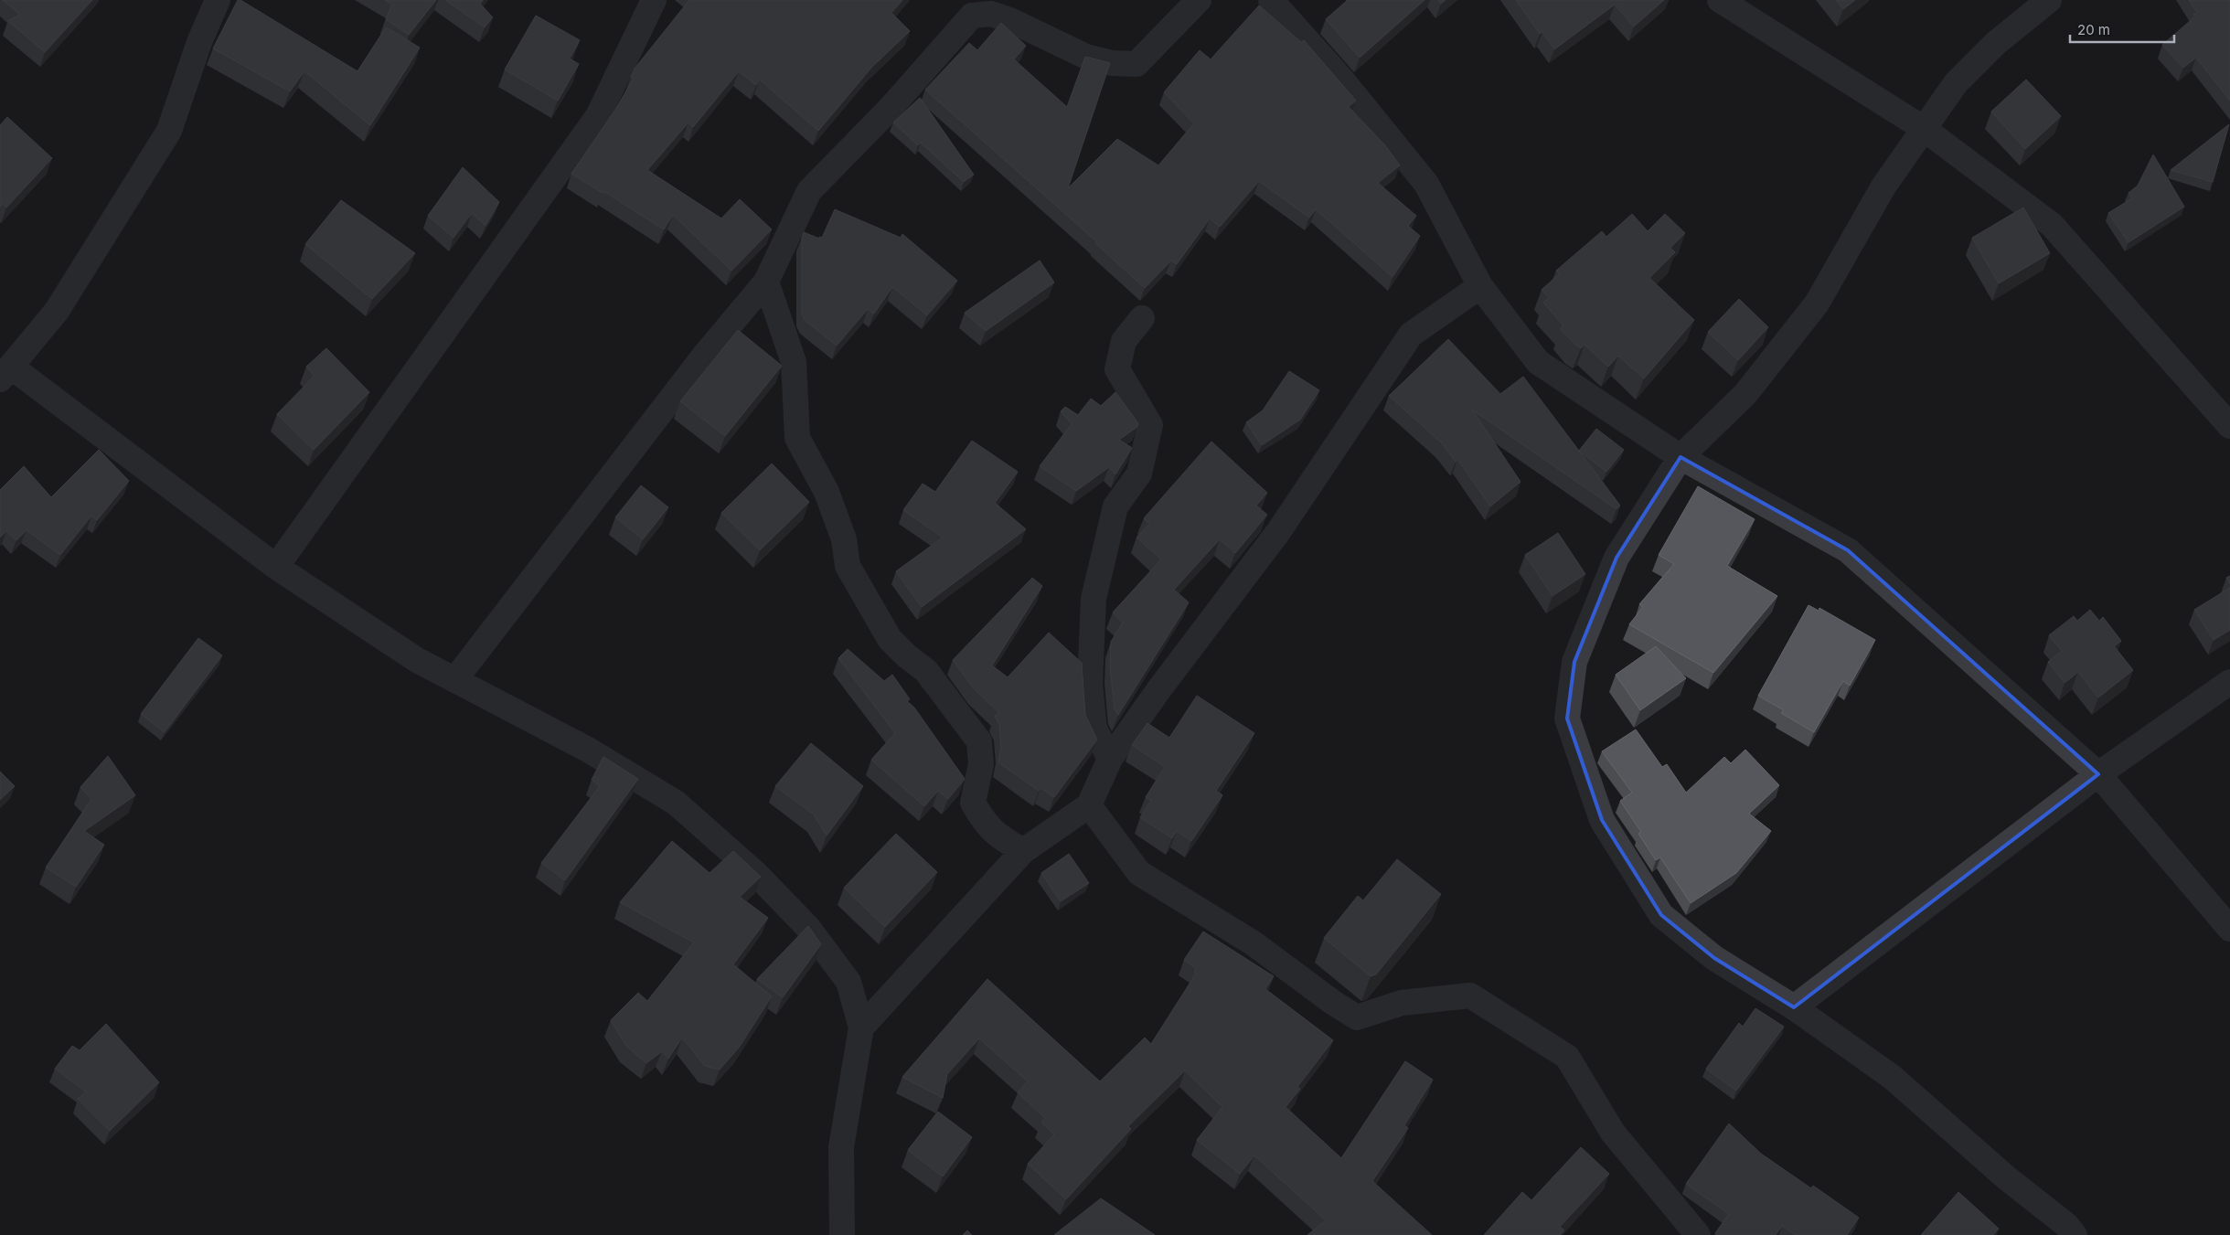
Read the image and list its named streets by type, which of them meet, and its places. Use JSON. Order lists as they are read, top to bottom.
{
  "scale_bar": "20 m"
}
